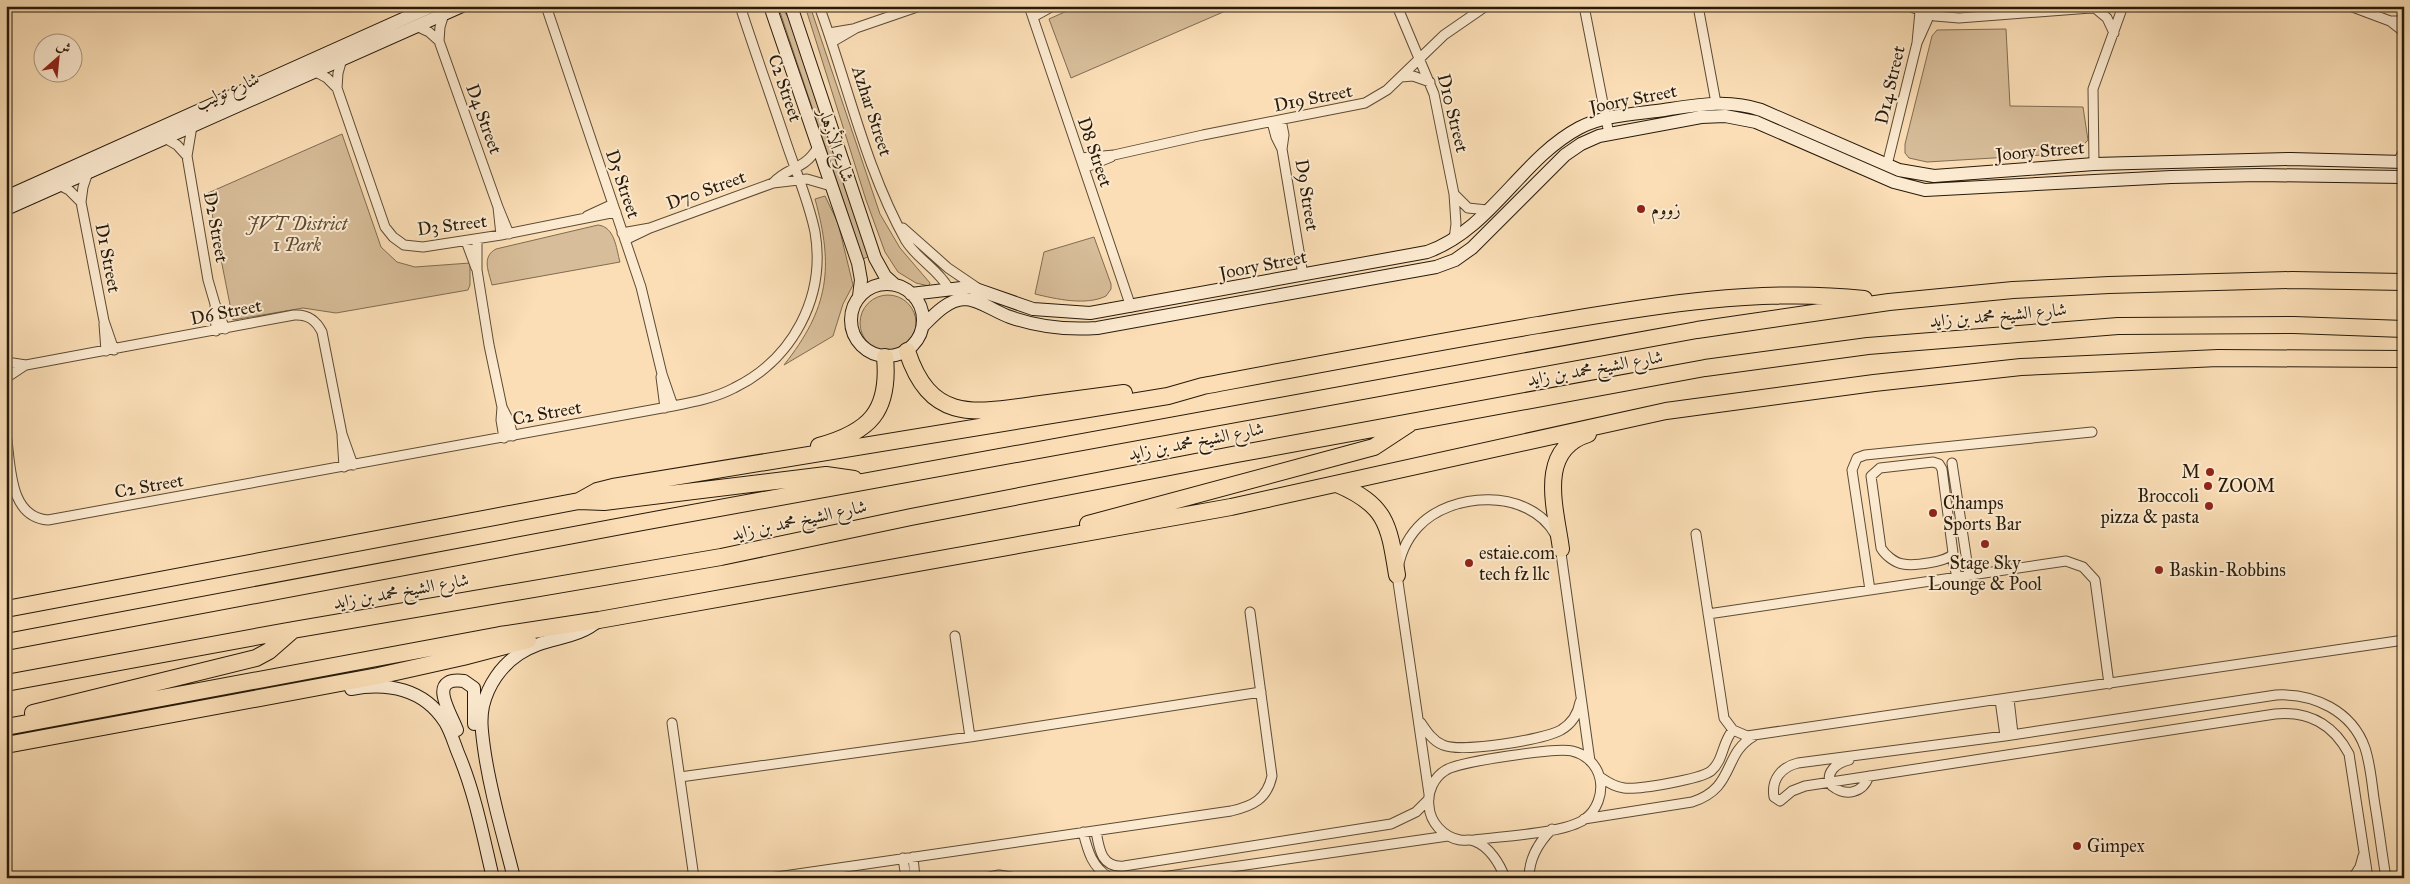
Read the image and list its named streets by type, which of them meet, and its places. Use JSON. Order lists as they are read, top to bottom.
{
  "streets": {
    "highway": ["شارع الشيخ محمد بن زايد"],
    "street": [
      "D14 Street",
      "C2 Street",
      "شارع توليب",
      "D19 Street",
      "Joory Street",
      "Azhar Street",
      "D10 Street",
      "D4 Street",
      "شارع الأزهار",
      "D8 Street",
      "D5 Street",
      "D70 Street",
      "D9 Street",
      "D3 Street",
      "D2 Street",
      "D1 Street",
      "D6 Street"
    ]
  },
  "crossings": [
    ["D14 Street", "Joory Street"],
    ["C2 Street", "D5 Street"],
    ["C2 Street", "D70 Street"],
    ["C2 Street", "D6 Street"],
    ["شارع توليب", "D4 Street"],
    ["شارع توليب", "D3 Street"],
    ["شارع توليب", "D2 Street"],
    ["شارع توليب", "D1 Street"],
    ["D19 Street", "D10 Street"],
    ["D19 Street", "D8 Street"],
    ["D19 Street", "D9 Street"],
    ["Joory Street", "Azhar Street"],
    ["Joory Street", "D10 Street"],
    ["Joory Street", "شارع الأزهار"],
    ["Joory Street", "D8 Street"],
    ["Joory Street", "D9 Street"],
    ["D4 Street", "D3 Street"],
    ["شارع الأزهار", "D70 Street"],
    ["D5 Street", "D70 Street"],
    ["D5 Street", "D3 Street"],
    ["D2 Street", "D6 Street"],
    ["D1 Street", "D6 Street"]
  ],
  "parks": ["JVT District 1 Park"],
  "places": [
    "زووم",
    "M",
    "ZOOM",
    "Broccoli pizza & pasta",
    "Champs Sports Bar",
    "Stage Sky Lounge & Pool",
    "estaie.com tech fz llc",
    "Baskin-Robbins",
    "Gimpex"
  ],
  "north": "top right"
}
